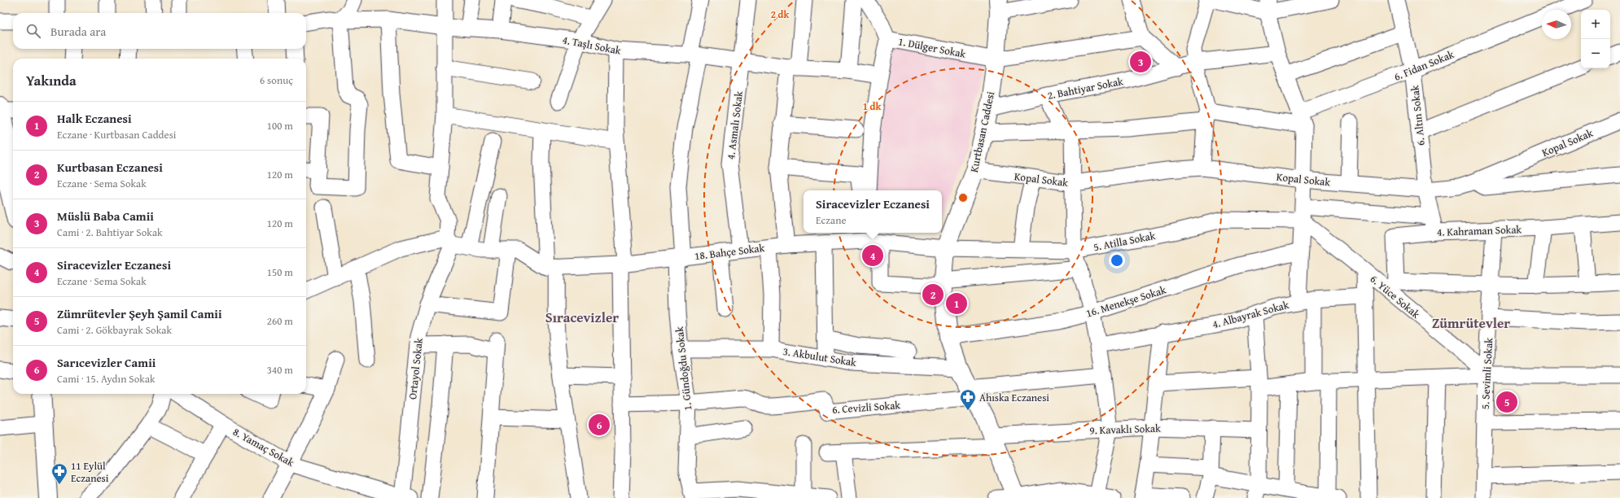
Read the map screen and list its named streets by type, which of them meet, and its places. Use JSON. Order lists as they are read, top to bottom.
{
  "streets": {
    "main road": ["Kurtbasan Caddesi"],
    "street": [
      "4. Taşlı Sokak",
      "1. Dülger Sokak",
      "6. Fidan Sokak",
      "2. Bahtiyar Sokak",
      "6. Altın Sokak",
      "4. Asmalı Sokak",
      "Kopal Sokak",
      "4. Kahraman Sokak",
      "5. Atilla Sokak",
      "18. Bahçe Sokak",
      "6. Yüce Sokak",
      "16. Menekşe Sokak",
      "4. Albayrak Sokak",
      "3. Akbulut Sokak",
      "Ortayol Sokak",
      "1. Gündoğdu Sokak",
      "5. Sevimli Sokak",
      "6. Cevizli Sokak",
      "9. Kavaklı Sokak",
      "8. Yamaç Sokak"
    ]
  },
  "crossings": [
    ["4. Taşlı Sokak", "1. Dülger Sokak"],
    ["4. Taşlı Sokak", "4. Asmalı Sokak"],
    ["4. Taşlı Sokak", "Ortayol Sokak"],
    ["4. Taşlı Sokak", "1. Gündoğdu Sokak"],
    ["1. Dülger Sokak", "Kurtbasan Caddesi"],
    ["6. Fidan Sokak", "6. Altın Sokak"],
    ["2. Bahtiyar Sokak", "Kurtbasan Caddesi"],
    ["6. Altın Sokak", "Kopal Sokak"],
    ["6. Altın Sokak", "4. Kahraman Sokak"],
    ["6. Altın Sokak", "5. Atilla Sokak"],
    ["4. Asmalı Sokak", "18. Bahçe Sokak"],
    ["Kurtbasan Caddesi", "Kopal Sokak"],
    ["Kurtbasan Caddesi", "5. Atilla Sokak"],
    ["Kurtbasan Caddesi", "18. Bahçe Sokak"],
    ["Kurtbasan Caddesi", "16. Menekşe Sokak"],
    ["Kurtbasan Caddesi", "3. Akbulut Sokak"],
    ["Kurtbasan Caddesi", "6. Cevizli Sokak"],
    ["Kurtbasan Caddesi", "9. Kavaklı Sokak"],
    ["4. Kahraman Sokak", "6. Yüce Sokak"],
    ["4. Kahraman Sokak", "5. Sevimli Sokak"],
    ["5. Atilla Sokak", "18. Bahçe Sokak"],
    ["5. Atilla Sokak", "6. Yüce Sokak"],
    ["18. Bahçe Sokak", "1. Gündoğdu Sokak"],
    ["6. Yüce Sokak", "5. Sevimli Sokak"],
    ["3. Akbulut Sokak", "1. Gündoğdu Sokak"],
    ["Ortayol Sokak", "8. Yamaç Sokak"],
    ["1. Gündoğdu Sokak", "6. Cevizli Sokak"]
  ],
  "districts": ["Sıracevizler", "Zümrütevler"],
  "places": {
    "pharmacy": ["Ahıska Eczanesi", "11 Eylül Eczanesi"]
  },
  "north": "left",
  "page": {
    "map_buttons": ["+", "−"],
    "search": "Burada ara",
    "pins": [
      "3",
      "4",
      "2",
      "1",
      "5",
      "6"
    ],
    "heading": ["Yakında", "6 sonuç"],
    "list": [
      {
        "mark": "1",
        "name": "Halk Eczanesi",
        "note": "Eczane · Kurtbasan Caddesi",
        "value": "100 m"
      },
      {
        "mark": "2",
        "name": "Kurtbasan Eczanesi",
        "note": "Eczane · Sema Sokak",
        "value": "120 m"
      },
      {
        "mark": "3",
        "name": "Müslü Baba Camii",
        "note": "Cami · 2. Bahtiyar Sokak",
        "value": "120 m"
      },
      {
        "mark": "4",
        "name": "Siracevizler Eczanesi",
        "note": "Eczane · Sema Sokak",
        "value": "150 m"
      },
      {
        "mark": "5",
        "name": "Zümrütevler Şeyh Şamil Camii",
        "note": "Cami · 2. Gökbayrak Sokak",
        "value": "260 m"
      },
      {
        "mark": "6",
        "name": "Sarıcevizler Camii",
        "note": "Cami · 15. Aydın Sokak",
        "value": "340 m"
      }
    ],
    "popup": ["Siracevizler Eczanesi", "Eczane"]
  },
  "rings": ["2 dk", "1 dk"]
}
